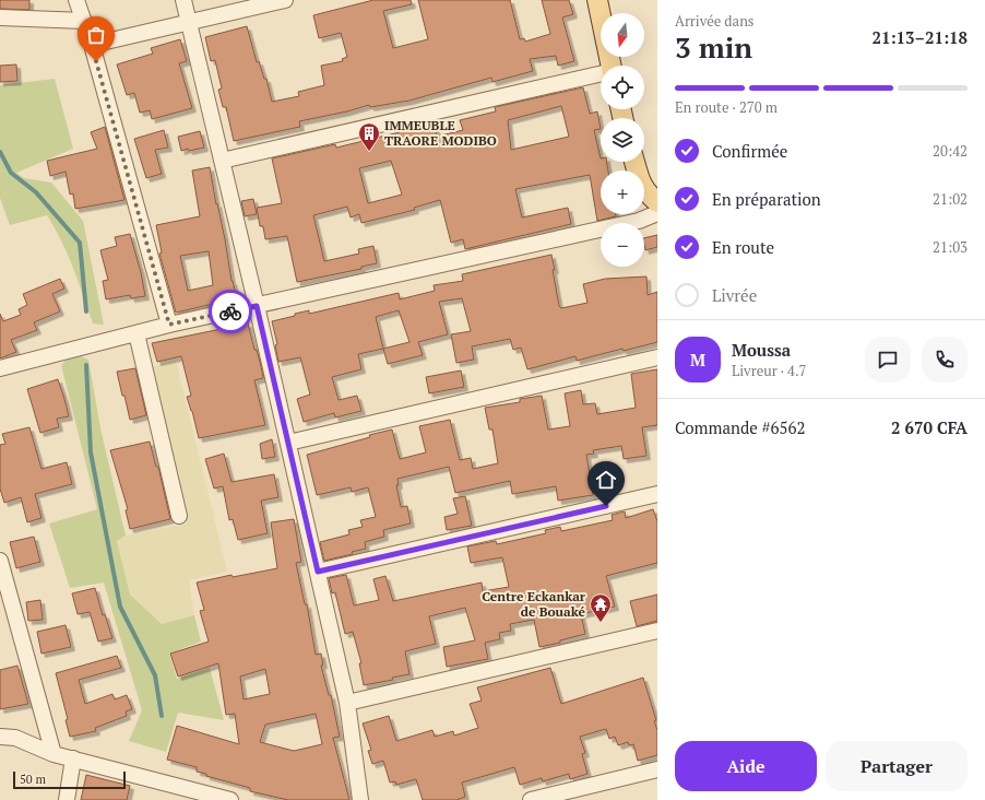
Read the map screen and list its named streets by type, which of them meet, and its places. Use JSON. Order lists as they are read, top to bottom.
{
  "places": {
    "building": ["IMMEUBLE TRAORE MODIBO"],
    "temple": ["Centre Eckankar de Bouaké"]
  },
  "scale_bar": "50 m",
  "north": "bottom",
  "page": {
    "heading": ["3 min", "Arrivée dans", "21:13–21:18"],
    "panel": [
      "Moussa",
      "Livreur · 4.7",
      "Commande #6562",
      "2 670 CFA"
    ],
    "map_buttons": ["+", "−"],
    "bar": "En route · 270 m",
    "list": [
      ["Confirmée", "20:42"],
      ["En préparation", "21:02"],
      ["En route", "21:03"],
      "Livrée"
    ],
    "round": "M",
    "buttons": ["Aide", "Partager"],
    "scale": "50 m"
  }
}
